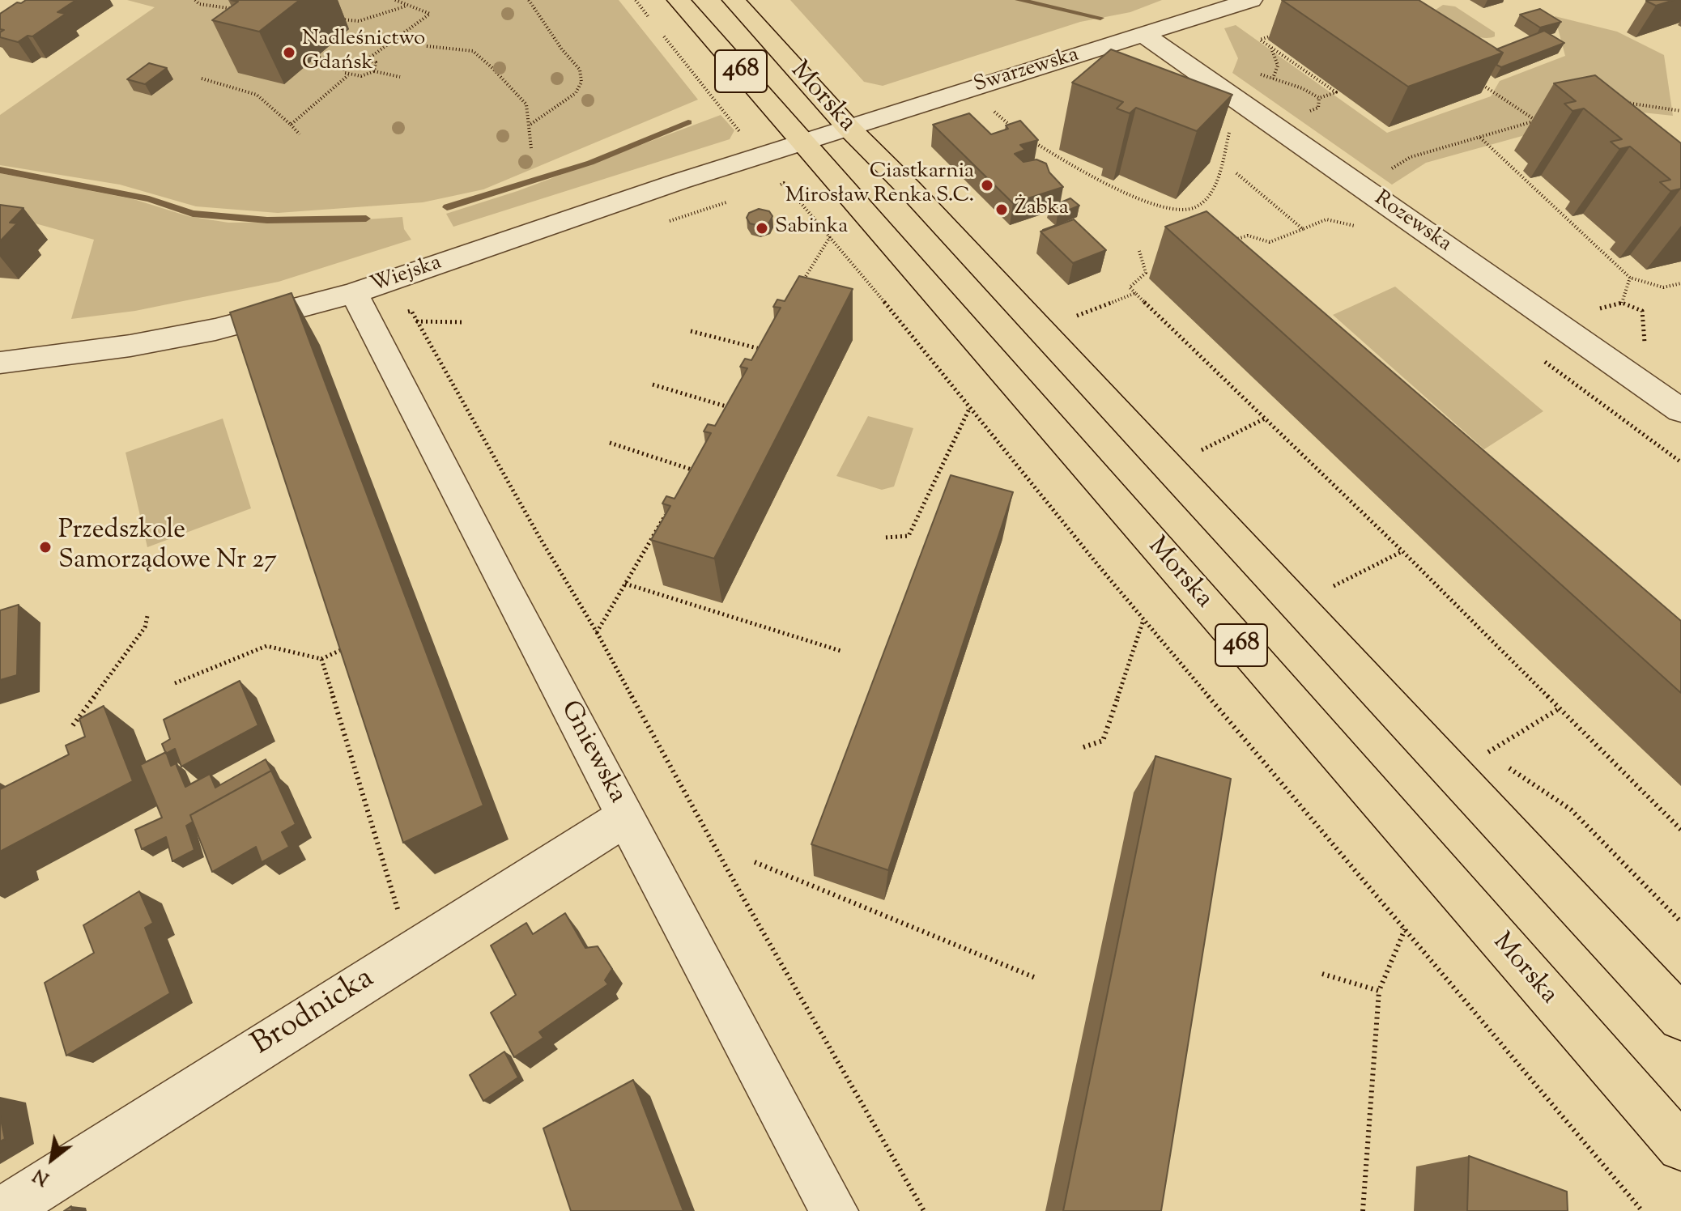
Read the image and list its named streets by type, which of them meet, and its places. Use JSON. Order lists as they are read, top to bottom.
{
  "streets": {
    "main road": ["468", "Morska"],
    "street": [
      "Swarzewska",
      "Rozewska",
      "Wiejska",
      "Gniewska",
      "Brodnicka"
    ]
  },
  "crossings": [
    ["Swarzewska", "Morska"],
    ["Swarzewska", "Rozewska"],
    ["Swarzewska", "Wiejska"],
    ["Morska", "Wiejska"],
    ["Wiejska", "Gniewska"],
    ["Gniewska", "Brodnicka"]
  ],
  "places": [
    "Nadleśnictwo Gdańsk",
    "Ciastkarnia Mirosław Renka S.C.",
    "Żabka",
    "Sabinka",
    "Przedszkole Samorządowe Nr 27"
  ],
  "north": "bottom left"
}
